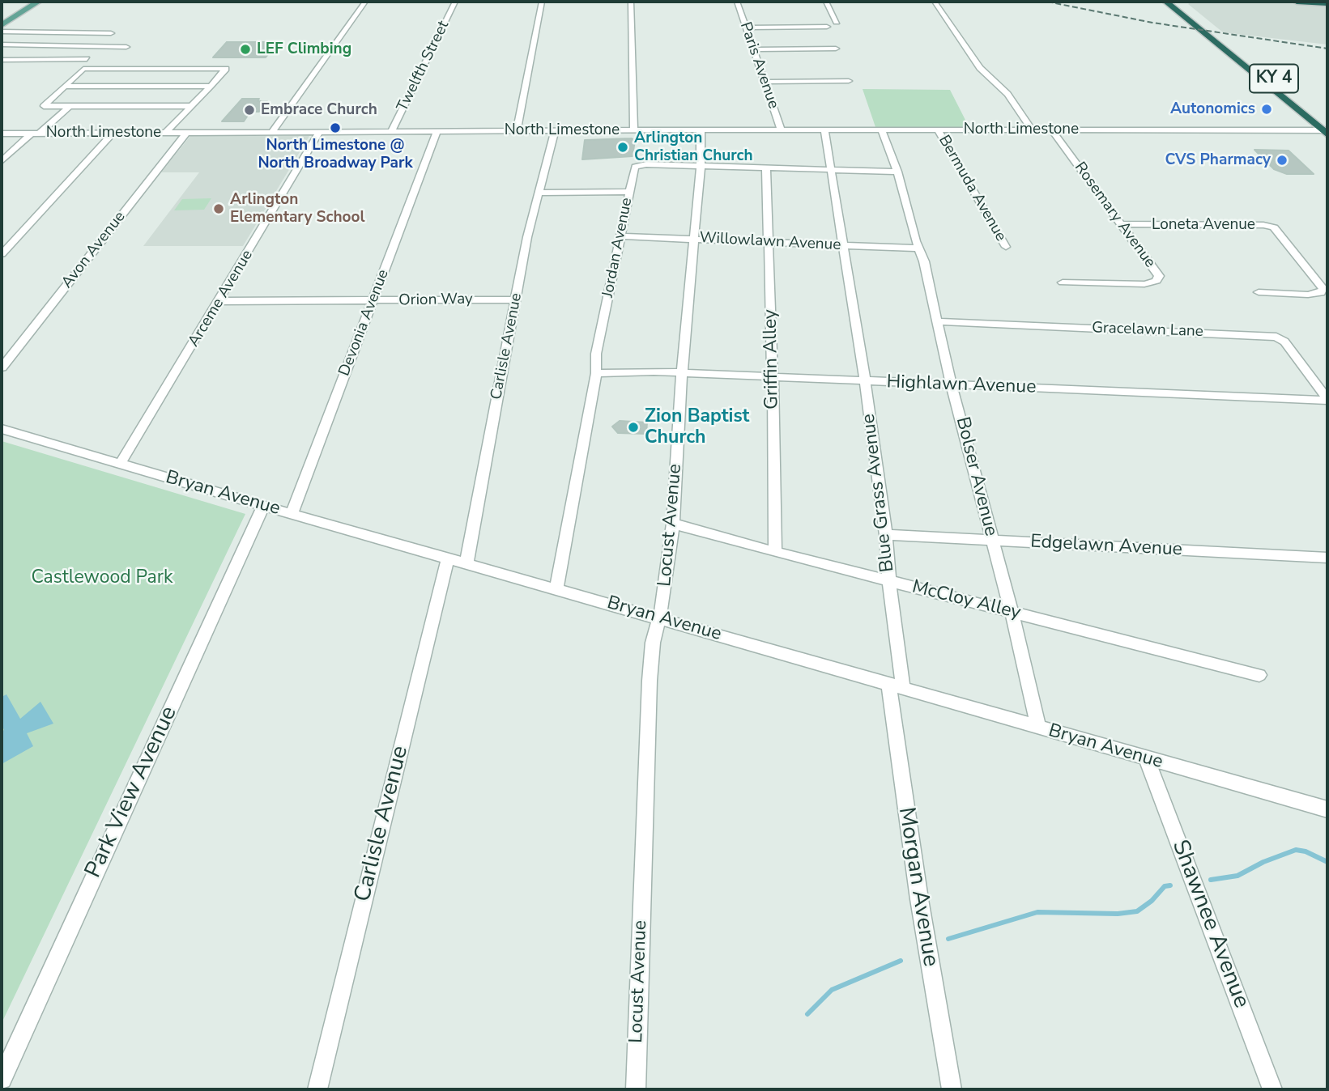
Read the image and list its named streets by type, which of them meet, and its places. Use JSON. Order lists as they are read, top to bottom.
{
  "streets": {
    "highway": ["KY 4"],
    "street": [
      "Paris Avenue",
      "Twelfth Street",
      "North Limestone",
      "Bermuda Avenue",
      "Rosemary Avenue",
      "Loneta Avenue",
      "Willowlawn Avenue",
      "Jordan Avenue",
      "Avon Avenue",
      "Arceme Avenue",
      "Orion Way",
      "Devonia Avenue",
      "Gracelawn Lane",
      "Carlisle Avenue",
      "Griffin Alley",
      "Highlawn Avenue",
      "Bolser Avenue",
      "Blue Grass Avenue",
      "Bryan Avenue",
      "Locust Avenue",
      "Edgelawn Avenue",
      "McCloy Alley",
      "Park View Avenue",
      "Morgan Avenue",
      "Shawnee Avenue"
    ]
  },
  "crossings": [
    ["Paris Avenue", "North Limestone"],
    ["Twelfth Street", "North Limestone"],
    ["KY 4", "North Limestone"],
    ["North Limestone", "Bermuda Avenue"],
    ["North Limestone", "Rosemary Avenue"],
    ["North Limestone", "Avon Avenue"],
    ["North Limestone", "Arceme Avenue"],
    ["North Limestone", "Devonia Avenue"],
    ["North Limestone", "Carlisle Avenue"],
    ["North Limestone", "Bolser Avenue"],
    ["North Limestone", "Blue Grass Avenue"],
    ["North Limestone", "Locust Avenue"],
    ["Rosemary Avenue", "Loneta Avenue"],
    ["Willowlawn Avenue", "Jordan Avenue"],
    ["Willowlawn Avenue", "Griffin Alley"],
    ["Willowlawn Avenue", "Bolser Avenue"],
    ["Willowlawn Avenue", "Blue Grass Avenue"],
    ["Willowlawn Avenue", "Locust Avenue"],
    ["Jordan Avenue", "Griffin Alley"],
    ["Jordan Avenue", "Highlawn Avenue"],
    ["Jordan Avenue", "Bolser Avenue"],
    ["Jordan Avenue", "Blue Grass Avenue"],
    ["Jordan Avenue", "Bryan Avenue"],
    ["Jordan Avenue", "Locust Avenue"],
    ["Arceme Avenue", "Orion Way"],
    ["Arceme Avenue", "Bryan Avenue"],
    ["Orion Way", "Devonia Avenue"],
    ["Orion Way", "Carlisle Avenue"],
    ["Devonia Avenue", "Bryan Avenue"],
    ["Gracelawn Lane", "Highlawn Avenue"],
    ["Gracelawn Lane", "Bolser Avenue"],
    ["Carlisle Avenue", "Bryan Avenue"],
    ["Griffin Alley", "Highlawn Avenue"],
    ["Griffin Alley", "McCloy Alley"],
    ["Highlawn Avenue", "Bolser Avenue"],
    ["Highlawn Avenue", "Blue Grass Avenue"],
    ["Highlawn Avenue", "Locust Avenue"],
    ["Bolser Avenue", "Bryan Avenue"],
    ["Bolser Avenue", "Edgelawn Avenue"],
    ["Bolser Avenue", "McCloy Alley"],
    ["Blue Grass Avenue", "Bryan Avenue"],
    ["Blue Grass Avenue", "Edgelawn Avenue"],
    ["Blue Grass Avenue", "McCloy Alley"],
    ["Blue Grass Avenue", "Morgan Avenue"],
    ["Bryan Avenue", "Locust Avenue"],
    ["Bryan Avenue", "Park View Avenue"],
    ["Bryan Avenue", "Morgan Avenue"],
    ["Bryan Avenue", "Shawnee Avenue"],
    ["Locust Avenue", "McCloy Alley"]
  ],
  "parks": ["Castlewood Park"],
  "places": [
    "LEF Climbing",
    "Autonomics",
    "Embrace Church",
    "North Limestone @ North Broadway Park",
    "Arlington Christian Church",
    "CVS Pharmacy",
    "Arlington Elementary School",
    "Zion Baptist Church"
  ]
}
